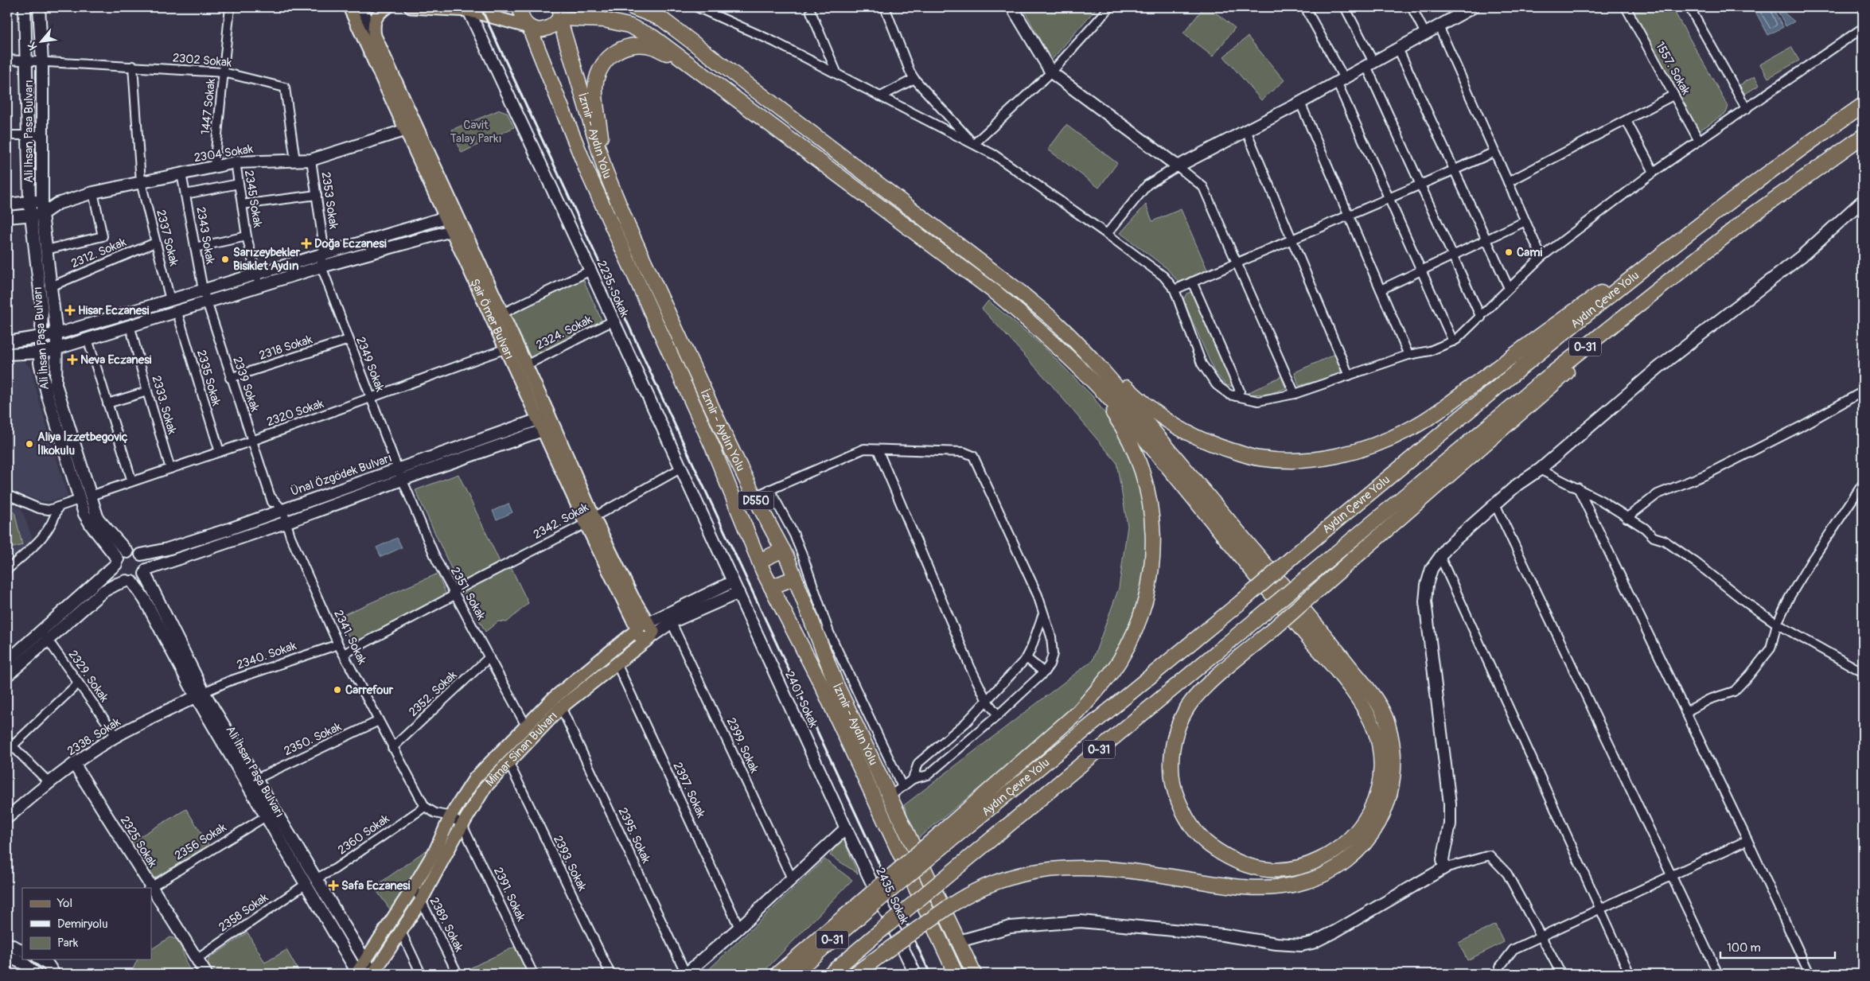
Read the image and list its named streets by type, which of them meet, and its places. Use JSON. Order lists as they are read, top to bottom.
{
  "streets": {
    "highway": [
      "İzmir - Aydın Yolu",
      "Aydın Çevre Yolu",
      "O-31",
      "D550"
    ],
    "main road": ["Şair Ömer Bulvarı", "Mimar Sinan Bulvarı"],
    "street": [
      "2302 Sokak",
      "1557. Sokak",
      "1447 Sokak",
      "Ali Ihsan Pasa Bulvarı",
      "2304 Sokak",
      "2345 Sokak",
      "2353 Sokak",
      "2343 Sokak",
      "2337 Sokak",
      "2312. Sokak",
      "2235. Sokak",
      "2324. Sokak",
      "Ali İhsan Paşa Bulvarı",
      "2318 Sokak",
      "2349 Sokak",
      "2335 Sokak",
      "2339 Sokak",
      "2333. Sokak",
      "2320 Sokak",
      "Ünal Özgödek Bulvarı",
      "2342. Sokak",
      "2351. Sokak",
      "2341. Sokak",
      "2340. Sokak",
      "2329. Sokak",
      "2352. Sokak",
      "2401. Sokak",
      "2338. Sokak",
      "2350. Sokak",
      "2399. Sokak",
      "2397. Sokak",
      "2360 Sokak",
      "2395. Sokak",
      "2325 Sokak",
      "2356 Sokak",
      "2393. Sokak",
      "2391. Sokak",
      "2435. Sokak",
      "2358 Sokak",
      "2389. Sokak"
    ]
  },
  "crossings": [
    ["2302 Sokak", "1447 Sokak"],
    ["2302 Sokak", "Ali Ihsan Pasa Bulvarı"],
    ["2302 Sokak", "2304 Sokak"],
    ["2302 Sokak", "2337 Sokak"],
    ["2302 Sokak", "Ali İhsan Paşa Bulvarı"],
    ["1447 Sokak", "2304 Sokak"],
    ["Ali Ihsan Pasa Bulvarı", "Ali İhsan Paşa Bulvarı"],
    ["İzmir - Aydın Yolu", "D550"],
    ["2304 Sokak", "2345 Sokak"],
    ["2304 Sokak", "2353 Sokak"],
    ["2304 Sokak", "2343 Sokak"],
    ["2304 Sokak", "2337 Sokak"],
    ["2304 Sokak", "Şair Ömer Bulvarı"],
    ["2353 Sokak", "2349 Sokak"],
    ["2343 Sokak", "2339 Sokak"],
    ["2337 Sokak", "2312. Sokak"],
    ["2312. Sokak", "Ali İhsan Paşa Bulvarı"],
    ["2235. Sokak", "2324. Sokak"],
    ["2235. Sokak", "2342. Sokak"],
    ["2235. Sokak", "2401. Sokak"],
    ["2235. Sokak", "Mimar Sinan Bulvarı"],
    ["Şair Ömer Bulvarı", "2324. Sokak"],
    ["Şair Ömer Bulvarı", "2320 Sokak"],
    ["Şair Ömer Bulvarı", "Ünal Özgödek Bulvarı"],
    ["Şair Ömer Bulvarı", "2342. Sokak"],
    ["Şair Ömer Bulvarı", "Mimar Sinan Bulvarı"],
    ["Ali İhsan Paşa Bulvarı", "2320 Sokak"],
    ["Ali İhsan Paşa Bulvarı", "Ünal Özgödek Bulvarı"],
    ["Ali İhsan Paşa Bulvarı", "2340. Sokak"],
    ["Ali İhsan Paşa Bulvarı", "2338. Sokak"],
    ["Ali İhsan Paşa Bulvarı", "2350. Sokak"],
    ["Ali İhsan Paşa Bulvarı", "Mimar Sinan Bulvarı"],
    ["Ali İhsan Paşa Bulvarı", "2360 Sokak"],
    ["Ali İhsan Paşa Bulvarı", "2356 Sokak"],
    ["Ali İhsan Paşa Bulvarı", "2358 Sokak"],
    ["2318 Sokak", "2349 Sokak"],
    ["2318 Sokak", "2339 Sokak"],
    ["2349 Sokak", "2320 Sokak"],
    ["2349 Sokak", "Ünal Özgödek Bulvarı"],
    ["2349 Sokak", "2351. Sokak"],
    ["2335 Sokak", "2320 Sokak"],
    ["2339 Sokak", "2320 Sokak"],
    ["2339 Sokak", "Ünal Özgödek Bulvarı"],
    ["2333. Sokak", "2320 Sokak"],
    ["Ünal Özgödek Bulvarı", "2351. Sokak"],
    ["Ünal Özgödek Bulvarı", "2341. Sokak"],
    ["2342. Sokak", "2351. Sokak"],
    ["2351. Sokak", "2352. Sokak"],
    ["2351. Sokak", "Mimar Sinan Bulvarı"],
    ["2341. Sokak", "2340. Sokak"],
    ["2341. Sokak", "2352. Sokak"],
    ["2341. Sokak", "2350. Sokak"],
    ["2341. Sokak", "Mimar Sinan Bulvarı"],
    ["2341. Sokak", "2360 Sokak"],
    ["2340. Sokak", "2338. Sokak"],
    ["2329. Sokak", "2338. Sokak"],
    ["2401. Sokak", "Mimar Sinan Bulvarı"],
    ["2401. Sokak", "2435. Sokak"],
    ["2338. Sokak", "2325 Sokak"],
    ["2399. Sokak", "Mimar Sinan Bulvarı"],
    ["Mimar Sinan Bulvarı", "2397. Sokak"],
    ["Mimar Sinan Bulvarı", "2395. Sokak"],
    ["Mimar Sinan Bulvarı", "2393. Sokak"],
    ["Mimar Sinan Bulvarı", "2391. Sokak"],
    ["Mimar Sinan Bulvarı", "2389. Sokak"],
    ["2325 Sokak", "2356 Sokak"],
    ["2325 Sokak", "2358 Sokak"]
  ],
  "parks": ["Cavit Talay Parkı"],
  "places": {
    "health": [
      "Doğa Eczanesi",
      "Hisar Eczanesi",
      "Neva Eczanesi",
      "Safa Eczanesi"
    ],
    "other": [
      "Cami",
      "Sarızeybekler Bisiklet Aydın",
      "Aliya İzzetbegoviç İlkokulu",
      "Carrefour"
    ]
  },
  "legend": ["Yol", "Demiryolu", "Park"],
  "scale_bar": "100 m",
  "north": "bottom left"
}
